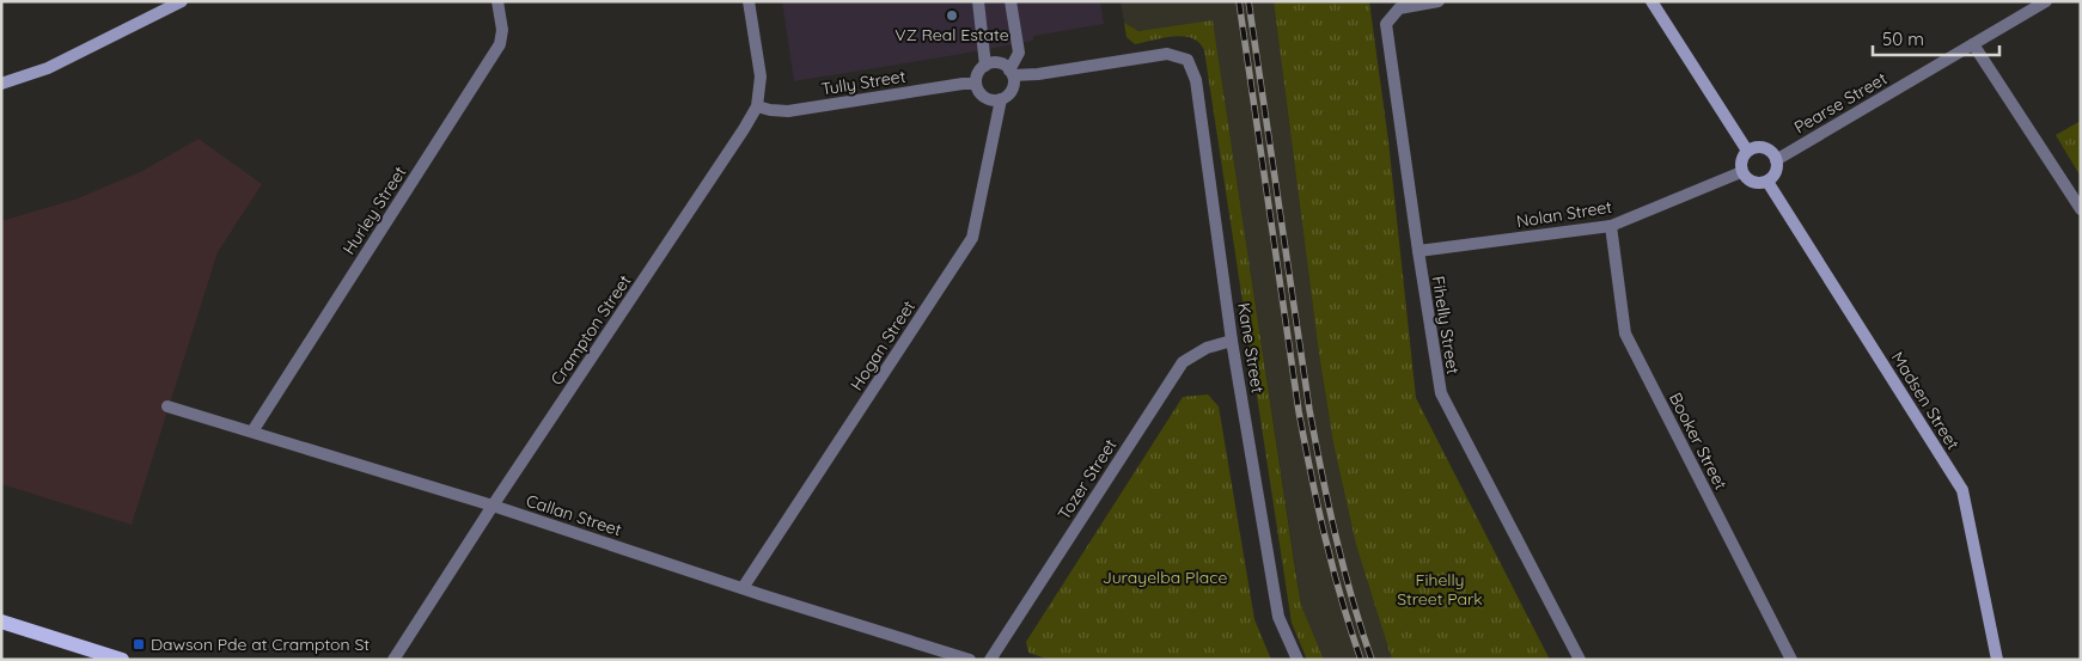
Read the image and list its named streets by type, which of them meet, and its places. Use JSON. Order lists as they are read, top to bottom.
{
  "streets": {
    "street": [
      "Tully Street",
      "Pearse Street",
      "Hurley Street",
      "Nolan Street",
      "Fihelly Street",
      "Crampton Street",
      "Hogan Street",
      "Kane Street",
      "Madsen Street",
      "Booker Street",
      "Tozer Street",
      "Callan Street"
    ]
  },
  "crossings": [
    ["Tully Street", "Crampton Street"],
    ["Tully Street", "Hogan Street"],
    ["Tully Street", "Kane Street"],
    ["Pearse Street", "Nolan Street"],
    ["Pearse Street", "Madsen Street"],
    ["Hurley Street", "Callan Street"],
    ["Nolan Street", "Fihelly Street"],
    ["Nolan Street", "Madsen Street"],
    ["Nolan Street", "Booker Street"],
    ["Crampton Street", "Callan Street"],
    ["Hogan Street", "Kane Street"],
    ["Hogan Street", "Callan Street"],
    ["Kane Street", "Tozer Street"]
  ],
  "parks": ["Jurayelba Place", "Fihelly Street Park"],
  "places": {
    "other": ["VZ Real Estate"],
    "transit": ["Dawson Pde at Crampton St"]
  },
  "scale_bar": "50 m"
}
